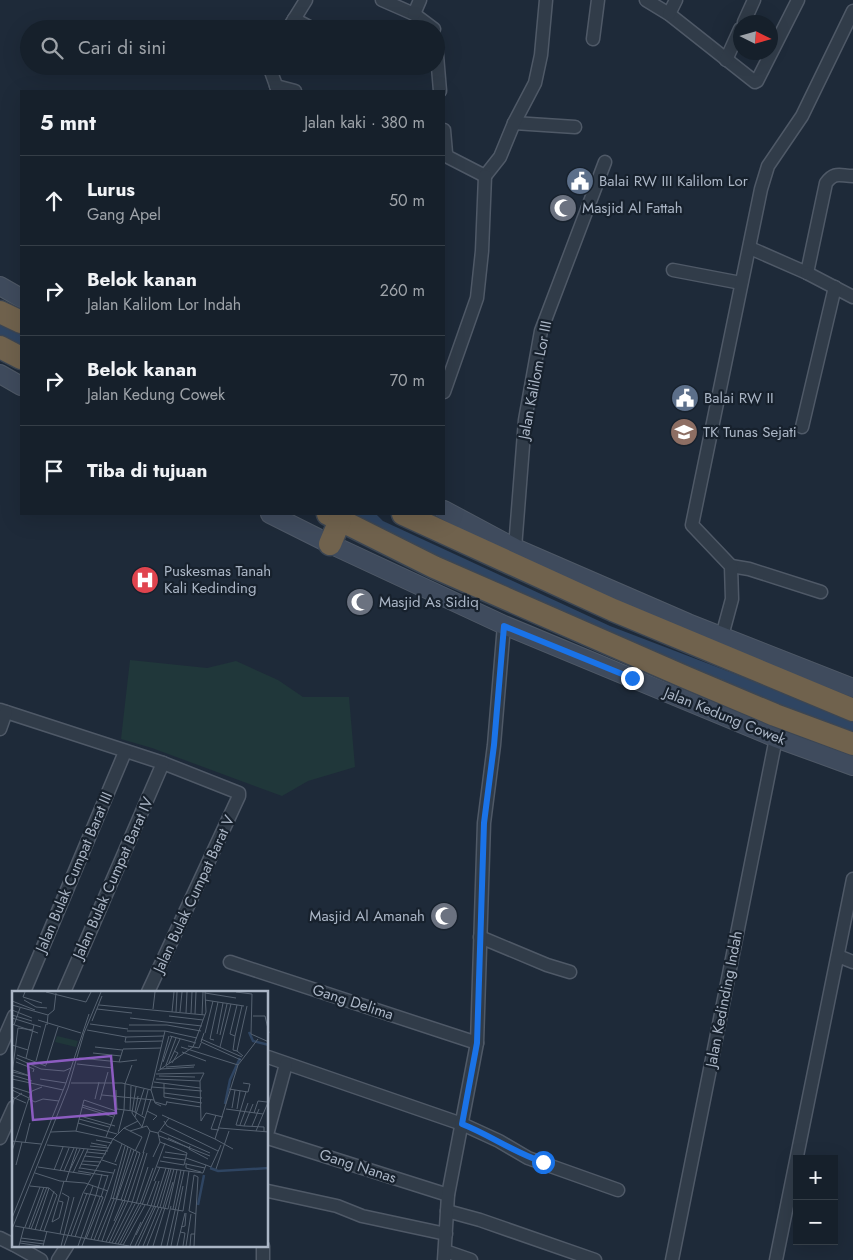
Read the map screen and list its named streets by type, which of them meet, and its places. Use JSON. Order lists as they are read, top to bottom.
{
  "streets": {
    "highway": ["Jalan Kedung Cowek"],
    "street": [
      "Jalan Kalilom Lor III",
      "Jalan Bulak Cumpat Barat III",
      "Jalan Bulak Cumpat Barat IV",
      "Jalan Bulak Cumpat Barat V",
      "Jalan Kedinding Indah",
      "Gang Delima",
      "Gang Nanas"
    ]
  },
  "crossings": [
    ["Jalan Kedung Cowek", "Jalan Kedinding Indah"],
    ["Jalan Bulak Cumpat Barat IV", "Jalan Bulak Cumpat Barat V"]
  ],
  "places": {
    "public building": ["Balai RW III Kalilom Lor", "Balai RW II"],
    "mosque": ["Masjid Al Fattah", "Masjid As Sidiq", "Masjid Al Amanah"],
    "school or university": ["TK Tunas Sejati"],
    "hospital": ["Puskesmas Tanah Kali Kedinding"]
  },
  "north": "right",
  "page": {
    "search": "Cari di sini",
    "heading": ["5 mnt", "Jalan kaki · 380 m"],
    "list": [
      ["Lurus", "Gang Apel", "50 m"],
      ["Belok kanan", "Jalan Kalilom Lor Indah", "260 m"],
      ["Belok kanan", "Jalan Kedung Cowek", "70 m"],
      "Tiba di tujuan"
    ],
    "map_buttons": ["+", "−"]
  }
}
